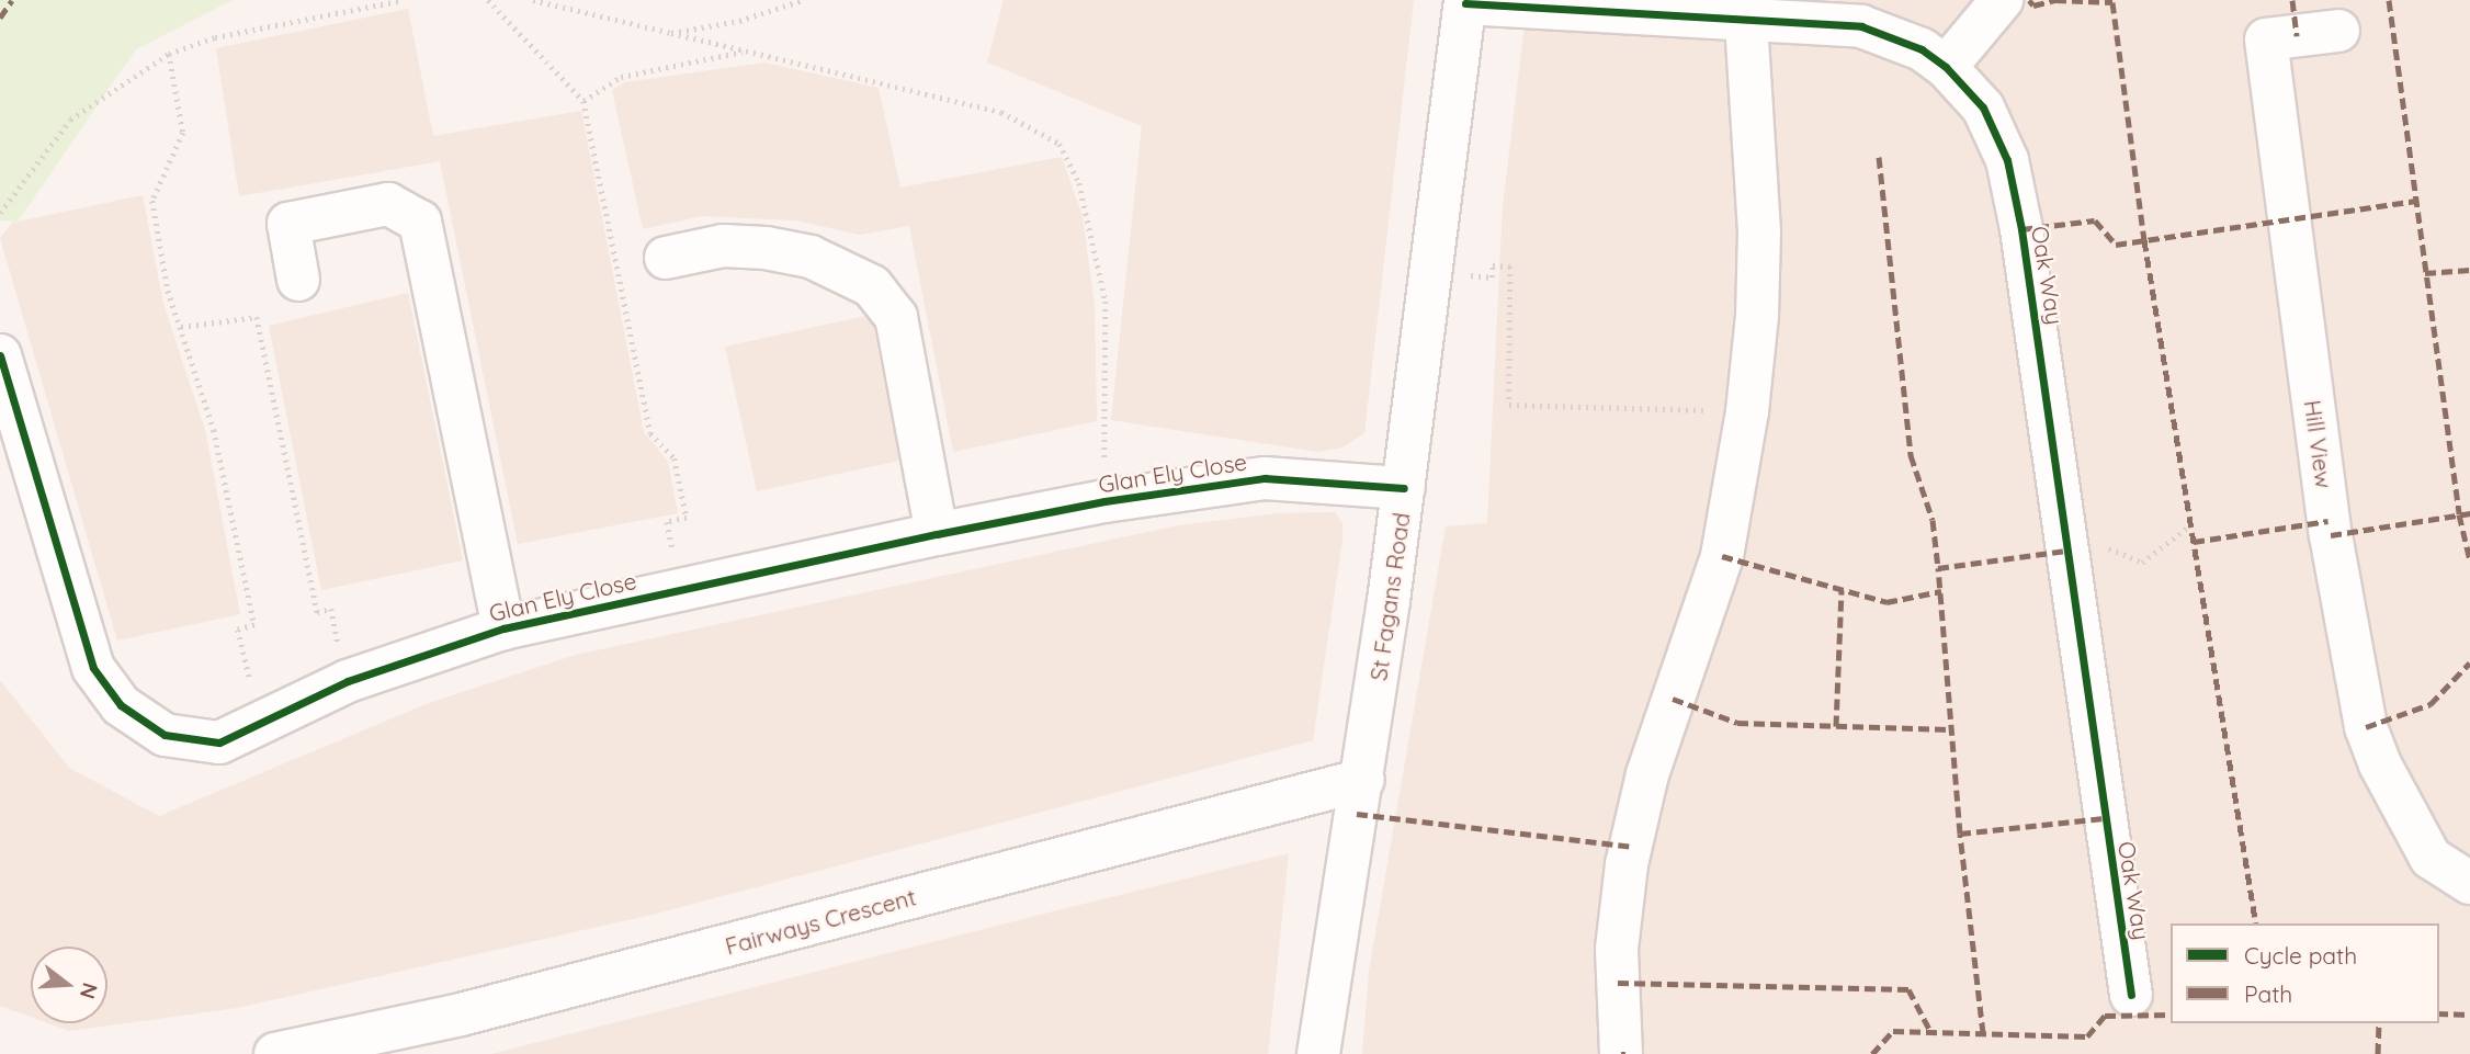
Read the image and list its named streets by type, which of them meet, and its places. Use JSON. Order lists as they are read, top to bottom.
{
  "streets": {
    "street": [
      "Oak Way",
      "Hill View",
      "Glan Ely Close",
      "St Fagans Road",
      "Fairways Crescent"
    ]
  },
  "crossings": [
    ["Oak Way", "St Fagans Road"],
    ["Glan Ely Close", "St Fagans Road"],
    ["St Fagans Road", "Fairways Crescent"]
  ],
  "legend": ["Cycle path", "Path"],
  "north": "right"
}
